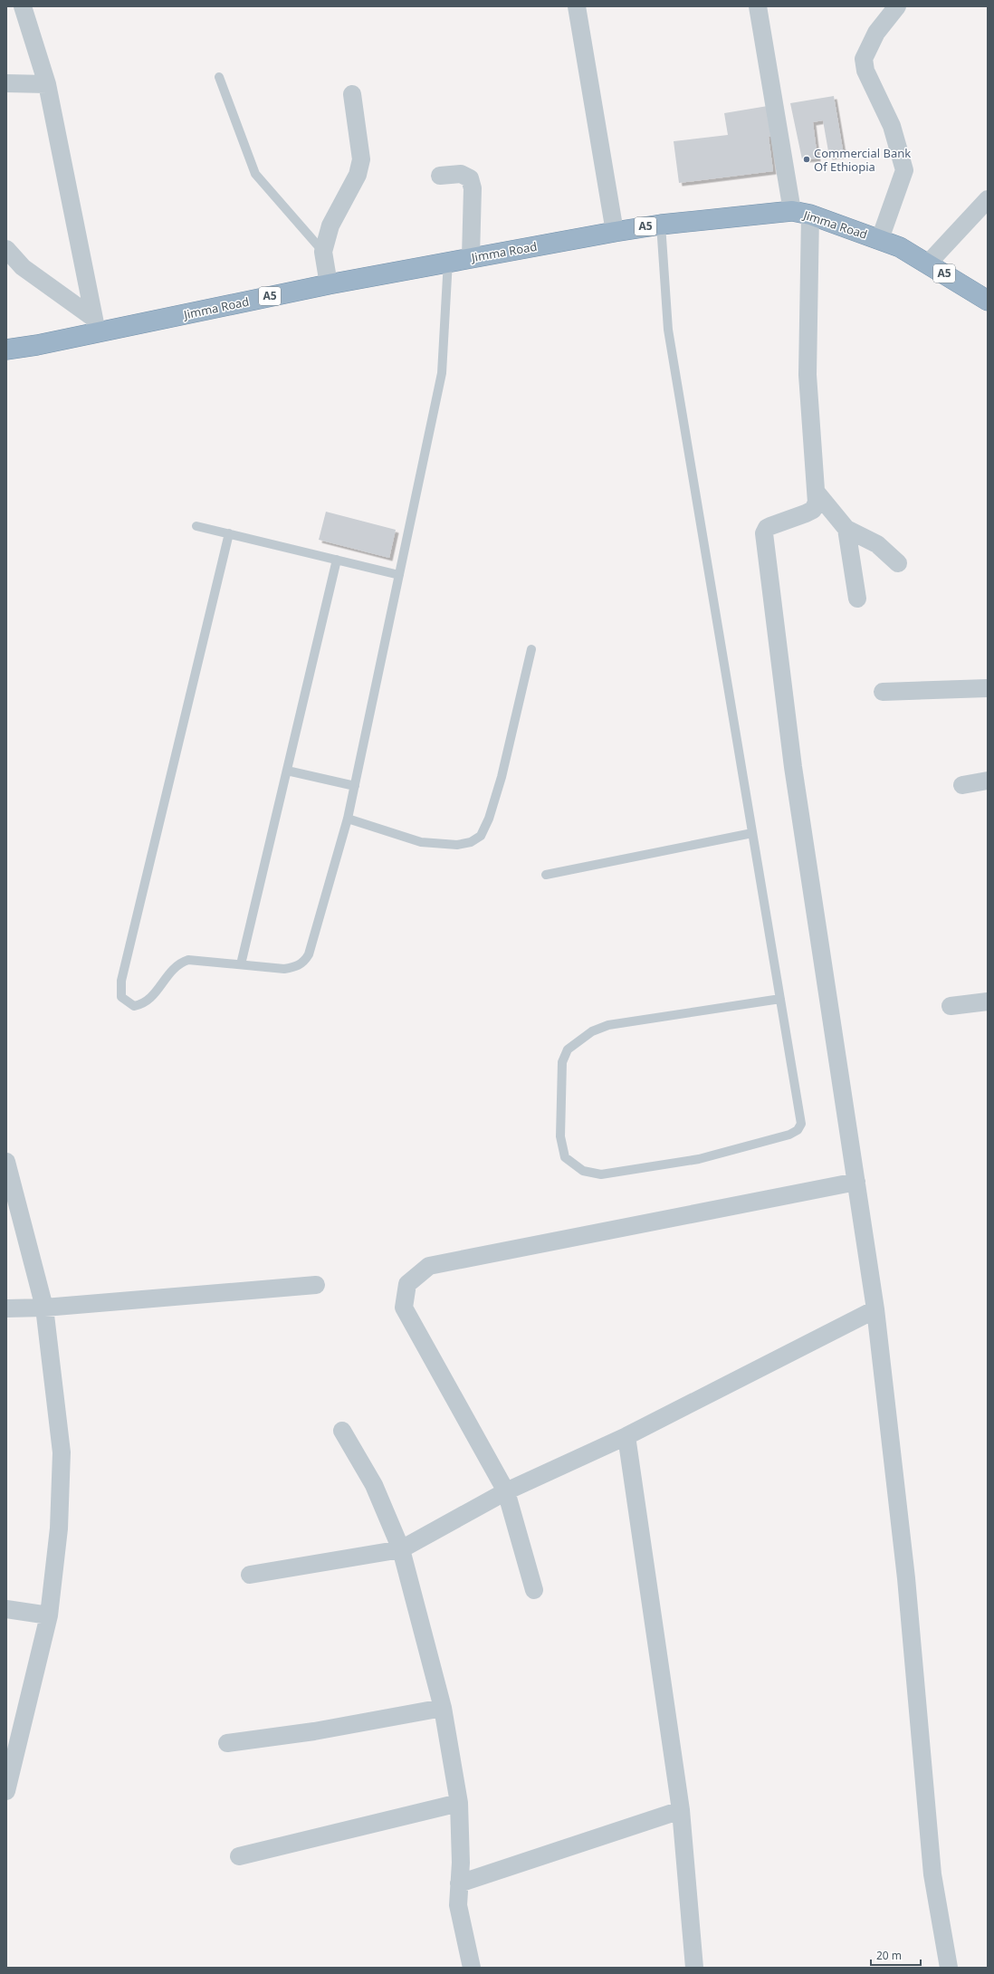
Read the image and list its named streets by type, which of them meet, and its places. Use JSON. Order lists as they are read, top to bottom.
{
  "streets": {
    "highway": ["Jimma Road", "A5"]
  },
  "places": ["Commercial Bank Of Ethiopia"],
  "scale_bar": "20 m"
}
